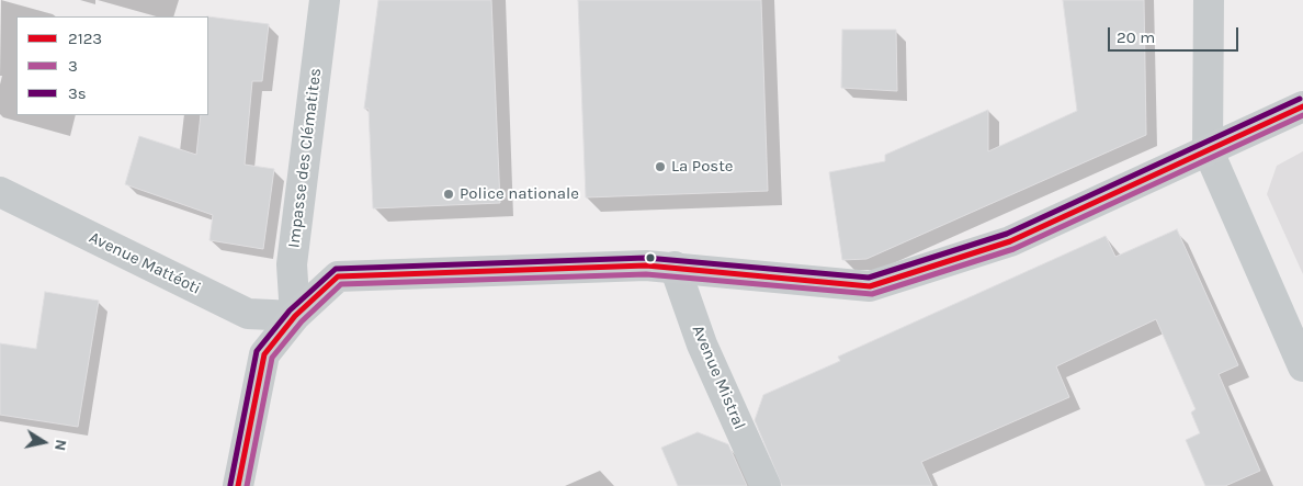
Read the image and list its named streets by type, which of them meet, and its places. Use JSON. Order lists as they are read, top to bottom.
{
  "streets": {
    "street": ["Impasse des Clématites", "Avenue Mattéoti", "Avenue Mistral"]
  },
  "crossings": [
    ["Impasse des Clématites", "Avenue Mattéoti"]
  ],
  "places": ["La Poste", "Police nationale"],
  "lines": ["transit line 3s", "transit line 2123", "transit line 3"],
  "legend": ["2123", "3", "3s"],
  "scale_bar": "20 m",
  "north": "right"
}
